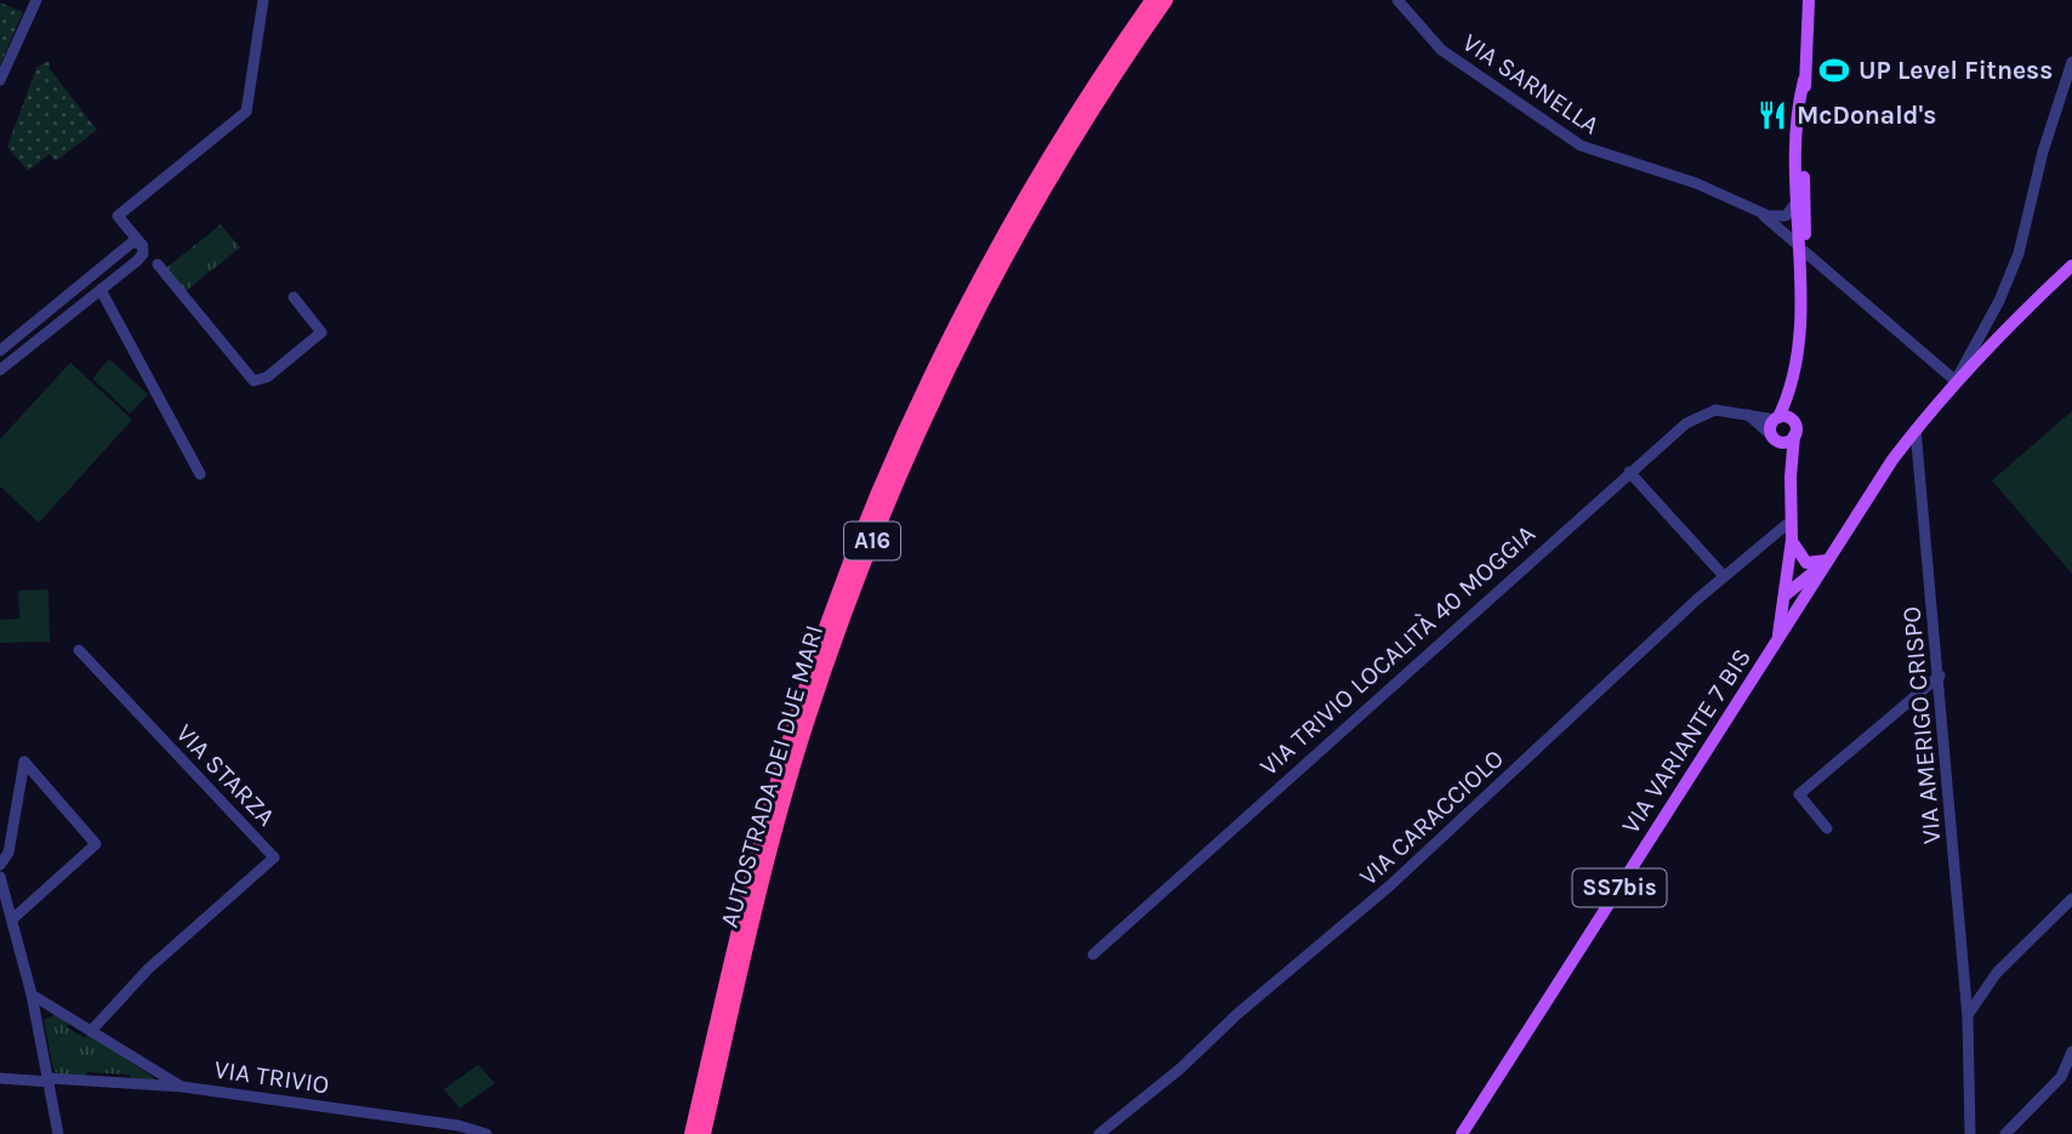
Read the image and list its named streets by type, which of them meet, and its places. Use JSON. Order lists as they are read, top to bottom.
{
  "streets": {
    "highway": ["A16", "AUTOSTRADA DEI DUE MARI"],
    "main road": ["VIA VARIANTE 7 BIS", "SS7bis"],
    "street": [
      "VIA SARNELLA",
      "VIA TRIVIO LOCALITÀ 40 MOGGIA",
      "VIA AMERIGO CRISPO",
      "VIA STARZA",
      "VIA CARACCIOLO",
      "VIA TRIVIO"
    ]
  },
  "crossings": [
    ["VIA SARNELLA", "VIA VARIANTE 7 BIS"],
    ["VIA TRIVIO LOCALITÀ 40 MOGGIA", "VIA VARIANTE 7 BIS"],
    ["VIA TRIVIO LOCALITÀ 40 MOGGIA", "SS7bis"],
    ["VIA VARIANTE 7 BIS", "SS7bis"]
  ],
  "places": {
    "sports": ["UP Level Fitness"],
    "restaurant": ["McDonald's"]
  }
}
